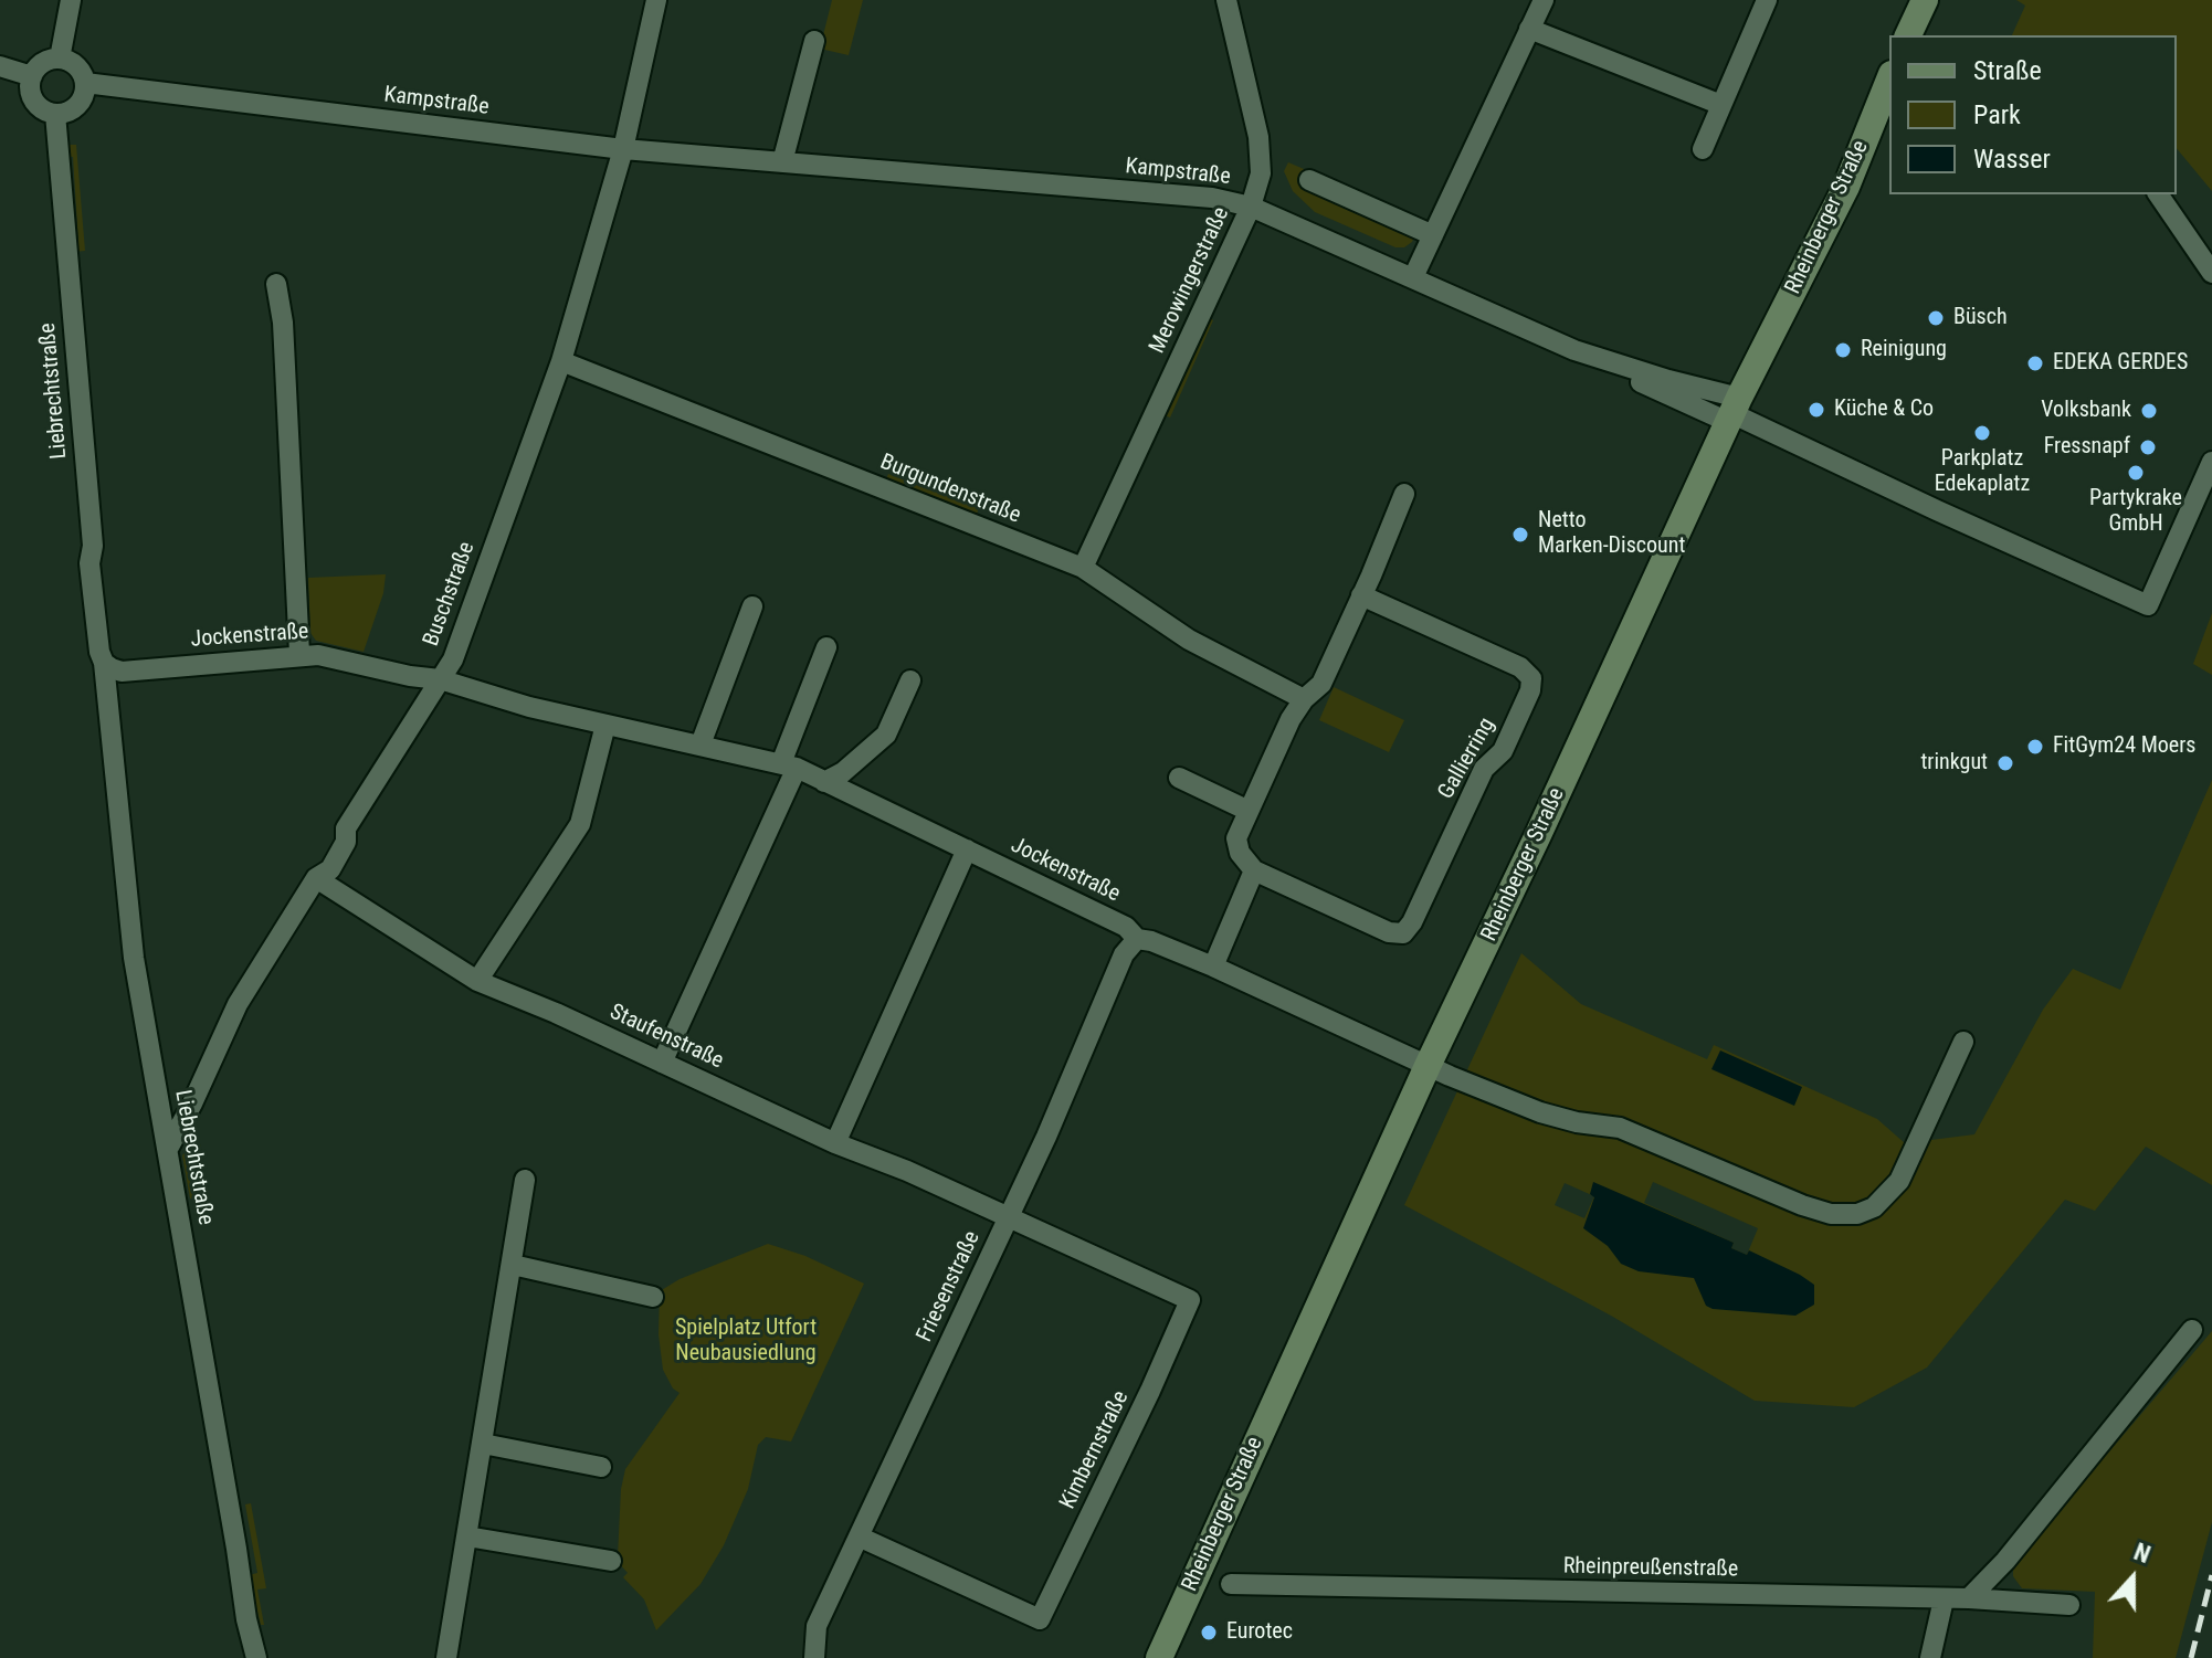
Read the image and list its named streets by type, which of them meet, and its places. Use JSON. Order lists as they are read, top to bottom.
{
  "streets": {
    "main road": ["Rheinberger Straße"],
    "street": [
      "Kampstraße",
      "Merowingerstraße",
      "Liebrechtstraße",
      "Burgundenstraße",
      "Buschstraße",
      "Jockenstraße",
      "Gallierring",
      "Staufenstraße",
      "Friesenstraße",
      "Kimbernstraße",
      "Rheinpreußenstraße"
    ]
  },
  "crossings": [
    ["Kampstraße", "Rheinberger Straße"],
    ["Kampstraße", "Merowingerstraße"],
    ["Kampstraße", "Liebrechtstraße"],
    ["Kampstraße", "Buschstraße"],
    ["Rheinberger Straße", "Jockenstraße"],
    ["Merowingerstraße", "Burgundenstraße"],
    ["Liebrechtstraße", "Buschstraße"],
    ["Liebrechtstraße", "Jockenstraße"],
    ["Burgundenstraße", "Buschstraße"],
    ["Buschstraße", "Jockenstraße"],
    ["Buschstraße", "Staufenstraße"],
    ["Jockenstraße", "Friesenstraße"],
    ["Staufenstraße", "Friesenstraße"],
    ["Staufenstraße", "Kimbernstraße"],
    ["Friesenstraße", "Kimbernstraße"]
  ],
  "parks": ["Spielplatz Utfort Neubausiedlung"],
  "places": [
    "Büsch",
    "Reinigung",
    "EDEKA GERDES",
    "Küche & Co",
    "Volksbank",
    "Parkplatz Edekaplatz",
    "Fressnapf",
    "Partykrake GmbH",
    "Netto Marken-Discount",
    "FitGym24 Moers",
    "trinkgut",
    "Eurotec"
  ],
  "legend": ["Straße", "Park", "Wasser"],
  "north": "top"
}
